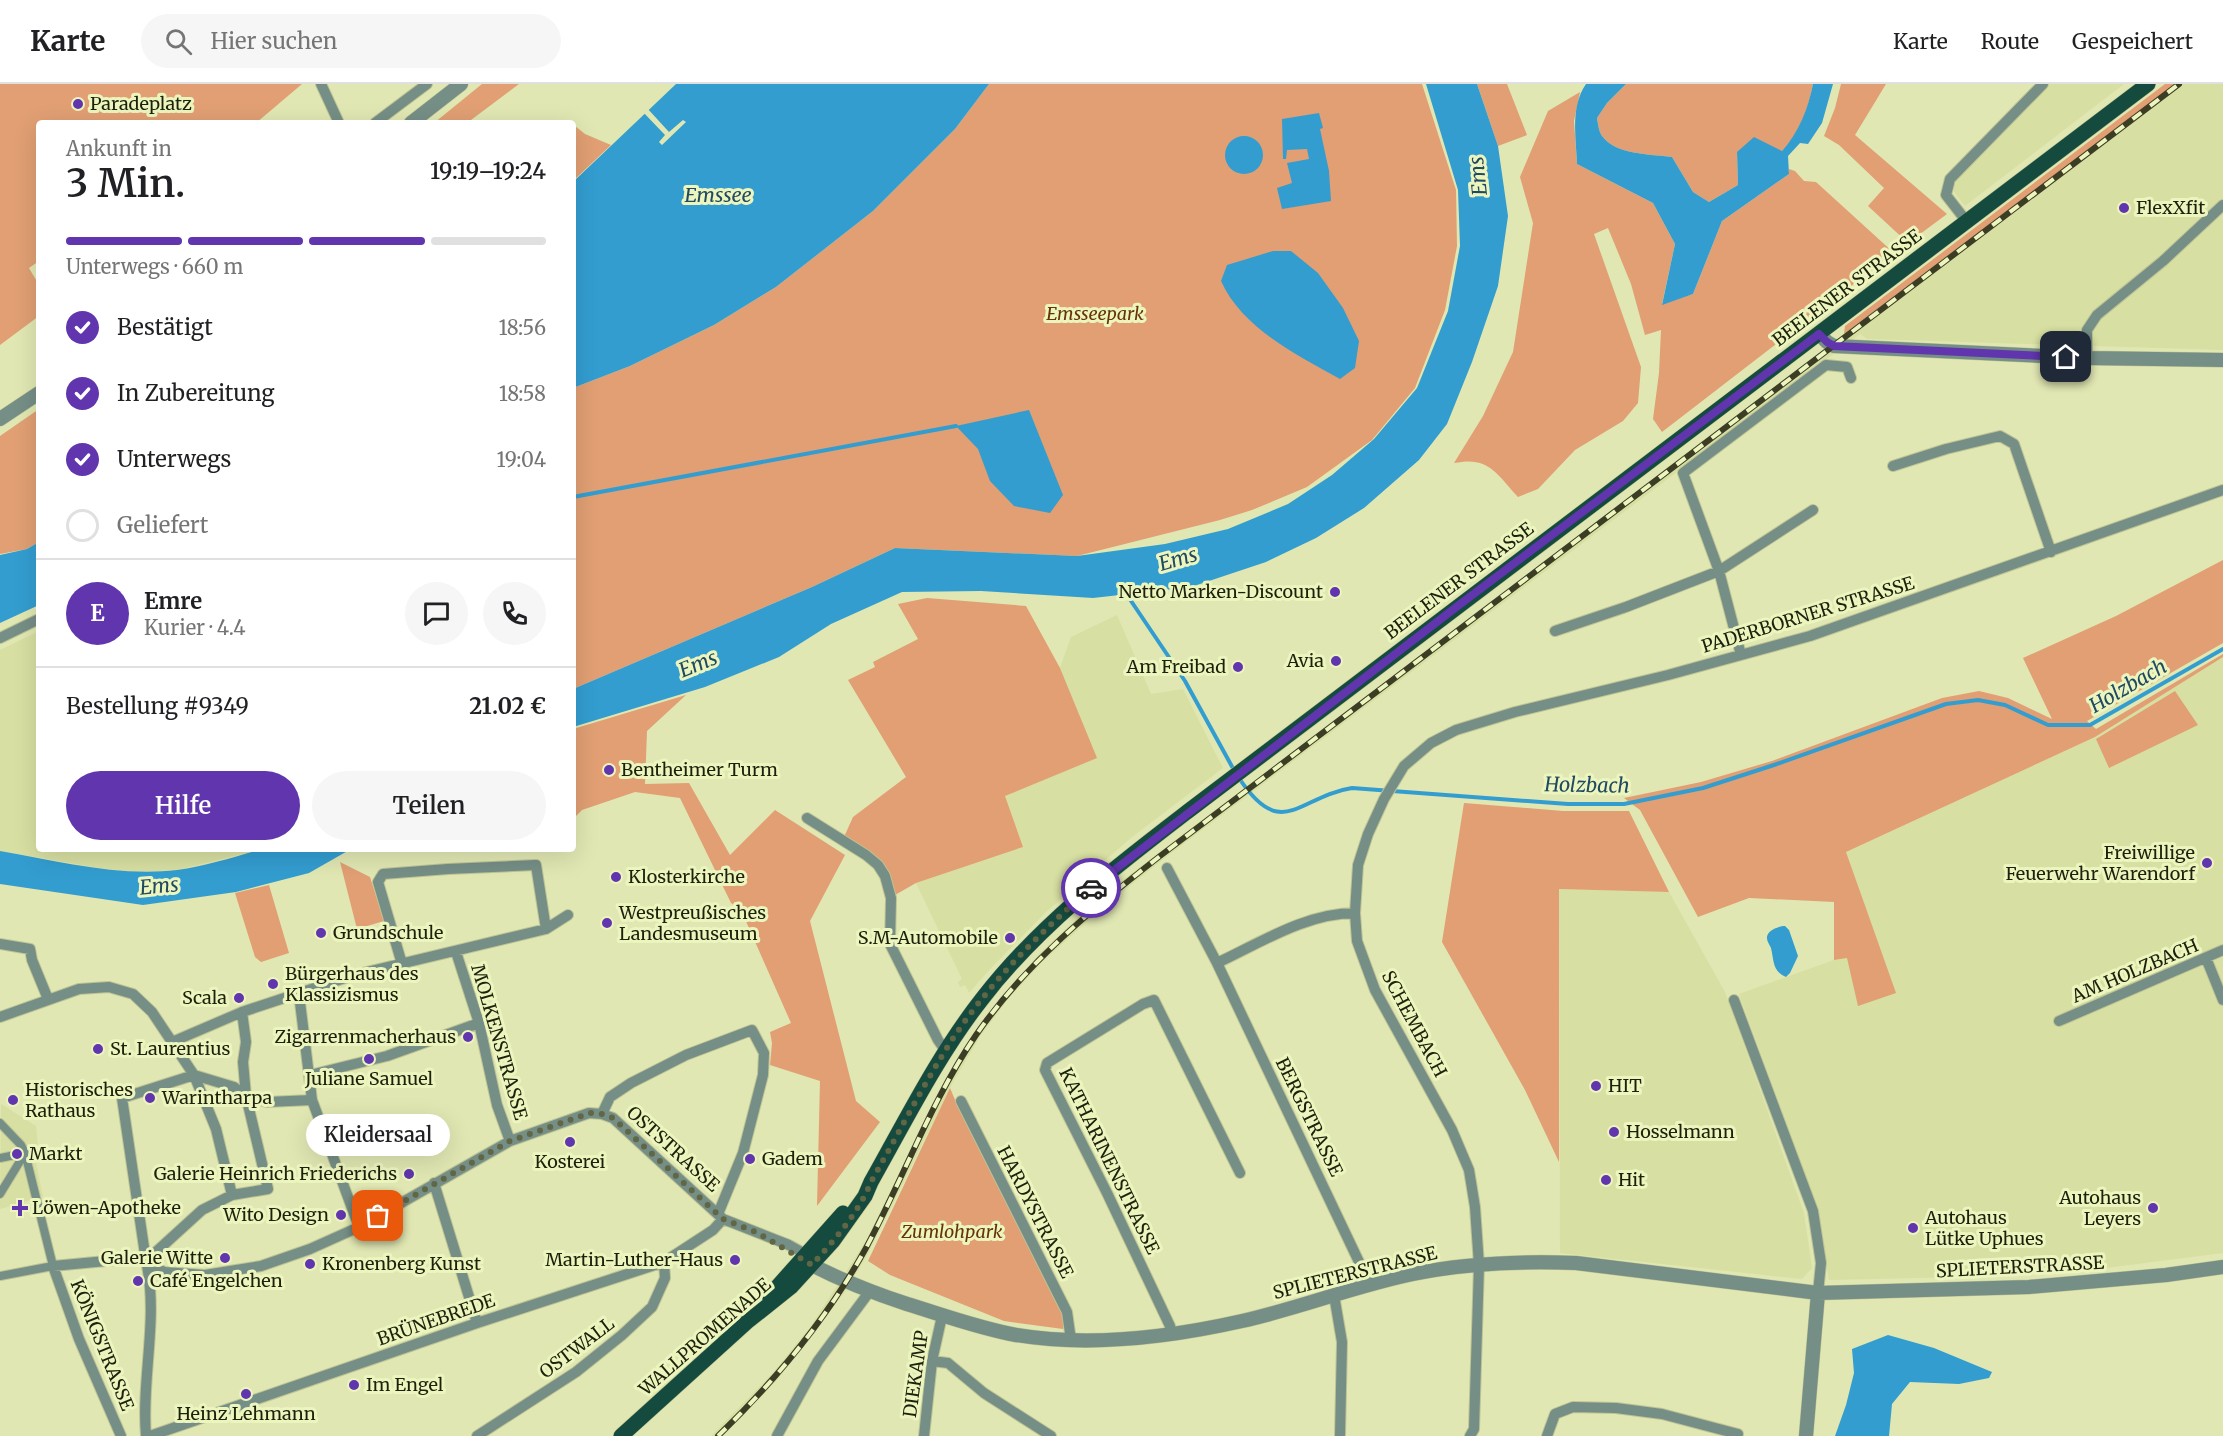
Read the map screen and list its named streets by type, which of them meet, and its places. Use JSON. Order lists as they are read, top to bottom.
{
  "streets": {
    "main road": ["BEELENER STRASSE", "WALLPROMENADE"],
    "street": [
      "PADERBORNER STRASSE",
      "AM HOLZBACH",
      "SCHEMBACH",
      "MOLKENSTRASSE",
      "BERGSTRASSE",
      "OSTSTRASSE",
      "KATHARINENSTRASSE",
      "HARDYSTRASSE",
      "SPLIETERSTRASSE",
      "BRÜNEBREDE",
      "KÖNIGSTRASSE",
      "OSTWALL",
      "DIEKAMP"
    ]
  },
  "crossings": [
    ["BEELENER STRASSE", "OSTSTRASSE"],
    ["BEELENER STRASSE", "SPLIETERSTRASSE"],
    ["BEELENER STRASSE", "WALLPROMENADE"],
    ["PADERBORNER STRASSE", "SCHEMBACH"],
    ["SCHEMBACH", "SPLIETERSTRASSE"],
    ["MOLKENSTRASSE", "OSTSTRASSE"],
    ["BERGSTRASSE", "SPLIETERSTRASSE"],
    ["OSTSTRASSE", "SPLIETERSTRASSE"],
    ["OSTSTRASSE", "BRÜNEBREDE"],
    ["OSTSTRASSE", "WALLPROMENADE"],
    ["KATHARINENSTRASSE", "SPLIETERSTRASSE"],
    ["HARDYSTRASSE", "SPLIETERSTRASSE"],
    ["SPLIETERSTRASSE", "WALLPROMENADE"],
    ["SPLIETERSTRASSE", "DIEKAMP"],
    ["BRÜNEBREDE", "OSTWALL"]
  ],
  "water": ["Ems", "Emssee", "Holzbach"],
  "parks": ["Emsseepark", "Zumlohpark"],
  "places": {
    "other": [
      "Paradeplatz",
      "FlexXfit",
      "Netto Marken-Discount",
      "Avia",
      "Am Freibad",
      "Bentheimer Turm",
      "Freiwillige Feuerwehr Warendorf",
      "Klosterkirche",
      "Westpreußisches Landesmuseum",
      "Grundschule",
      "S.M-Automobile",
      "Bürgerhaus des Klassizismus",
      "Scala",
      "Zigarrenmacherhaus",
      "St. Laurentius",
      "Juliane Samuel",
      "HIT",
      "Warintharpa",
      "Historisches Rathaus",
      "Hosselmann",
      "Kosterei",
      "Markt",
      "Gadem",
      "Galerie Heinrich Friederichs",
      "Hit",
      "Autohaus Leyers",
      "Wito Design",
      "Kleidersaal",
      "Autohaus Lütke Uphues",
      "Galerie Witte",
      "Martin-Luther-Haus",
      "Kronenberg Kunst",
      "Café Engelchen",
      "Im Engel",
      "Heinz Lehmann"
    ],
    "health": ["Löwen-Apotheke"]
  },
  "page": {
    "header": "Karte",
    "search": "Hier suchen",
    "nav": ["Karte", "Route", "Gespeichert"],
    "heading": ["3 Min.", "Ankunft in", "19:19–19:24"],
    "panel": [
      "Emre",
      "Kurier · 4.4",
      "Bestellung #9349",
      "21.02 €"
    ],
    "bar": "Unterwegs · 660 m",
    "list": [
      ["Bestätigt", "18:56"],
      ["In Zubereitung", "18:58"],
      ["Unterwegs", "19:04"],
      "Geliefert"
    ],
    "round": "E",
    "buttons": ["Hilfe", "Teilen"],
    "bubble": "Kleidersaal"
  }
}
